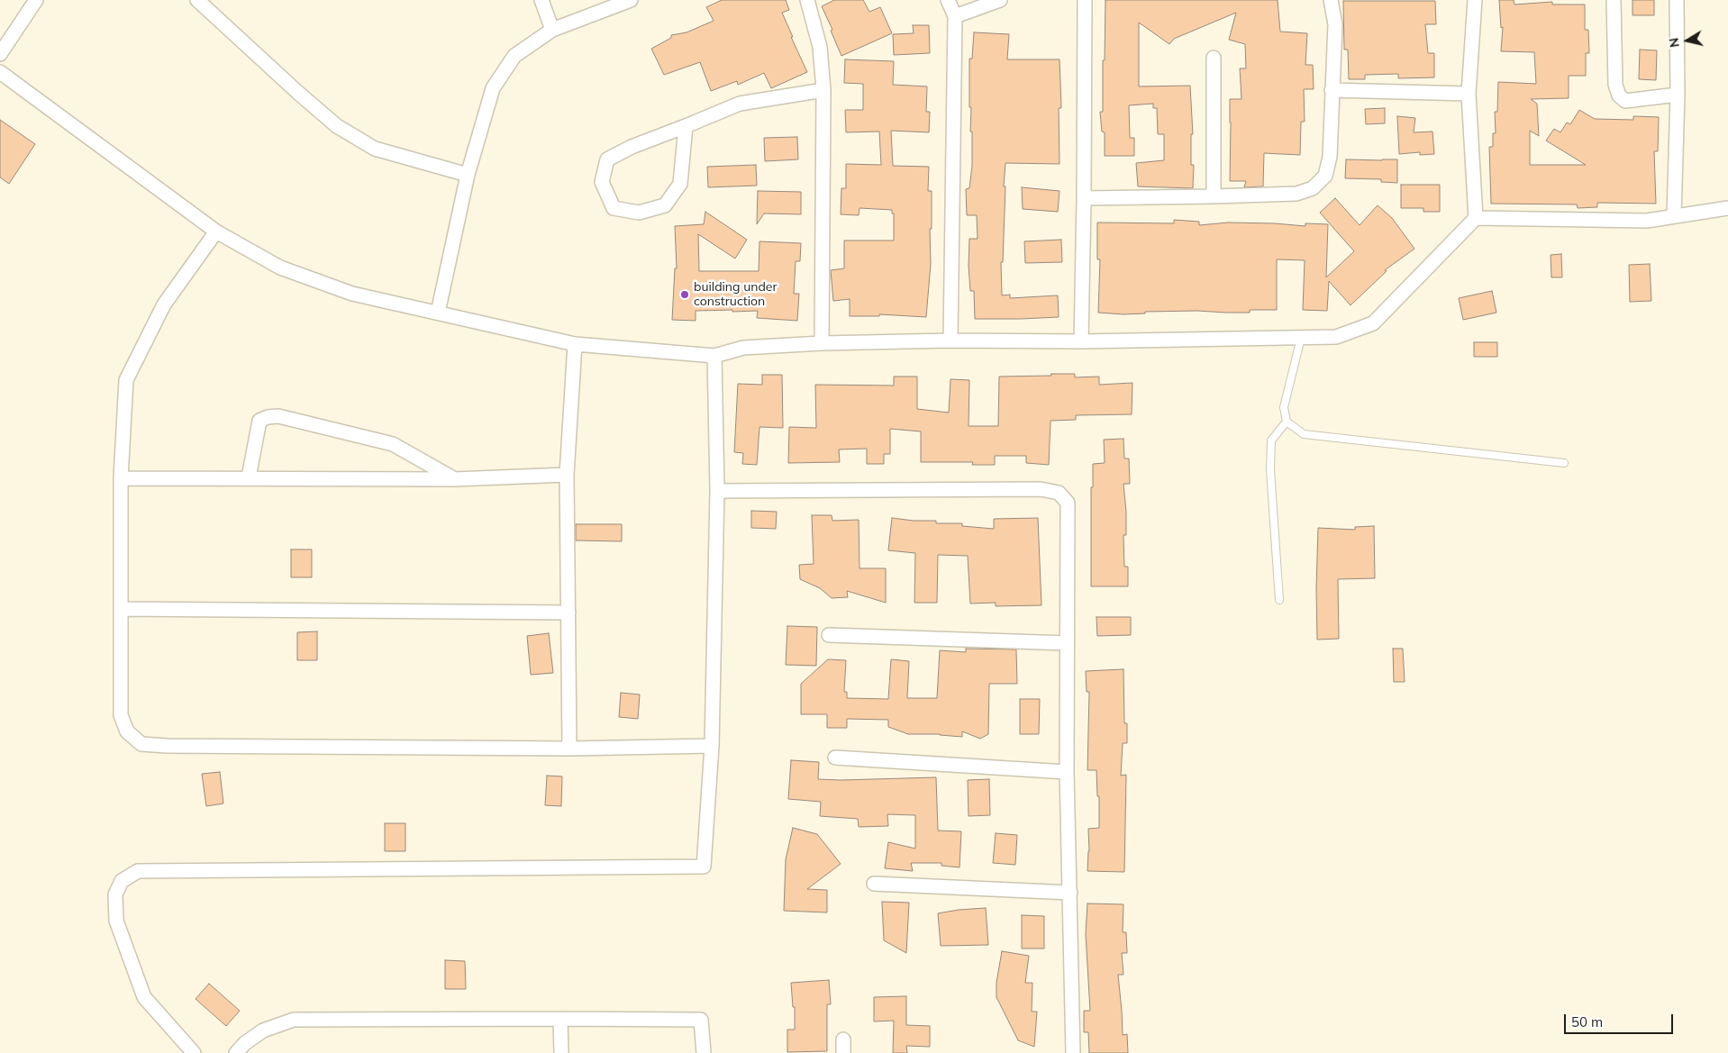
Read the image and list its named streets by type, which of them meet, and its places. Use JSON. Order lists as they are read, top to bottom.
{
  "places": ["building under construction"],
  "scale_bar": "50 m",
  "north": "left"
}
